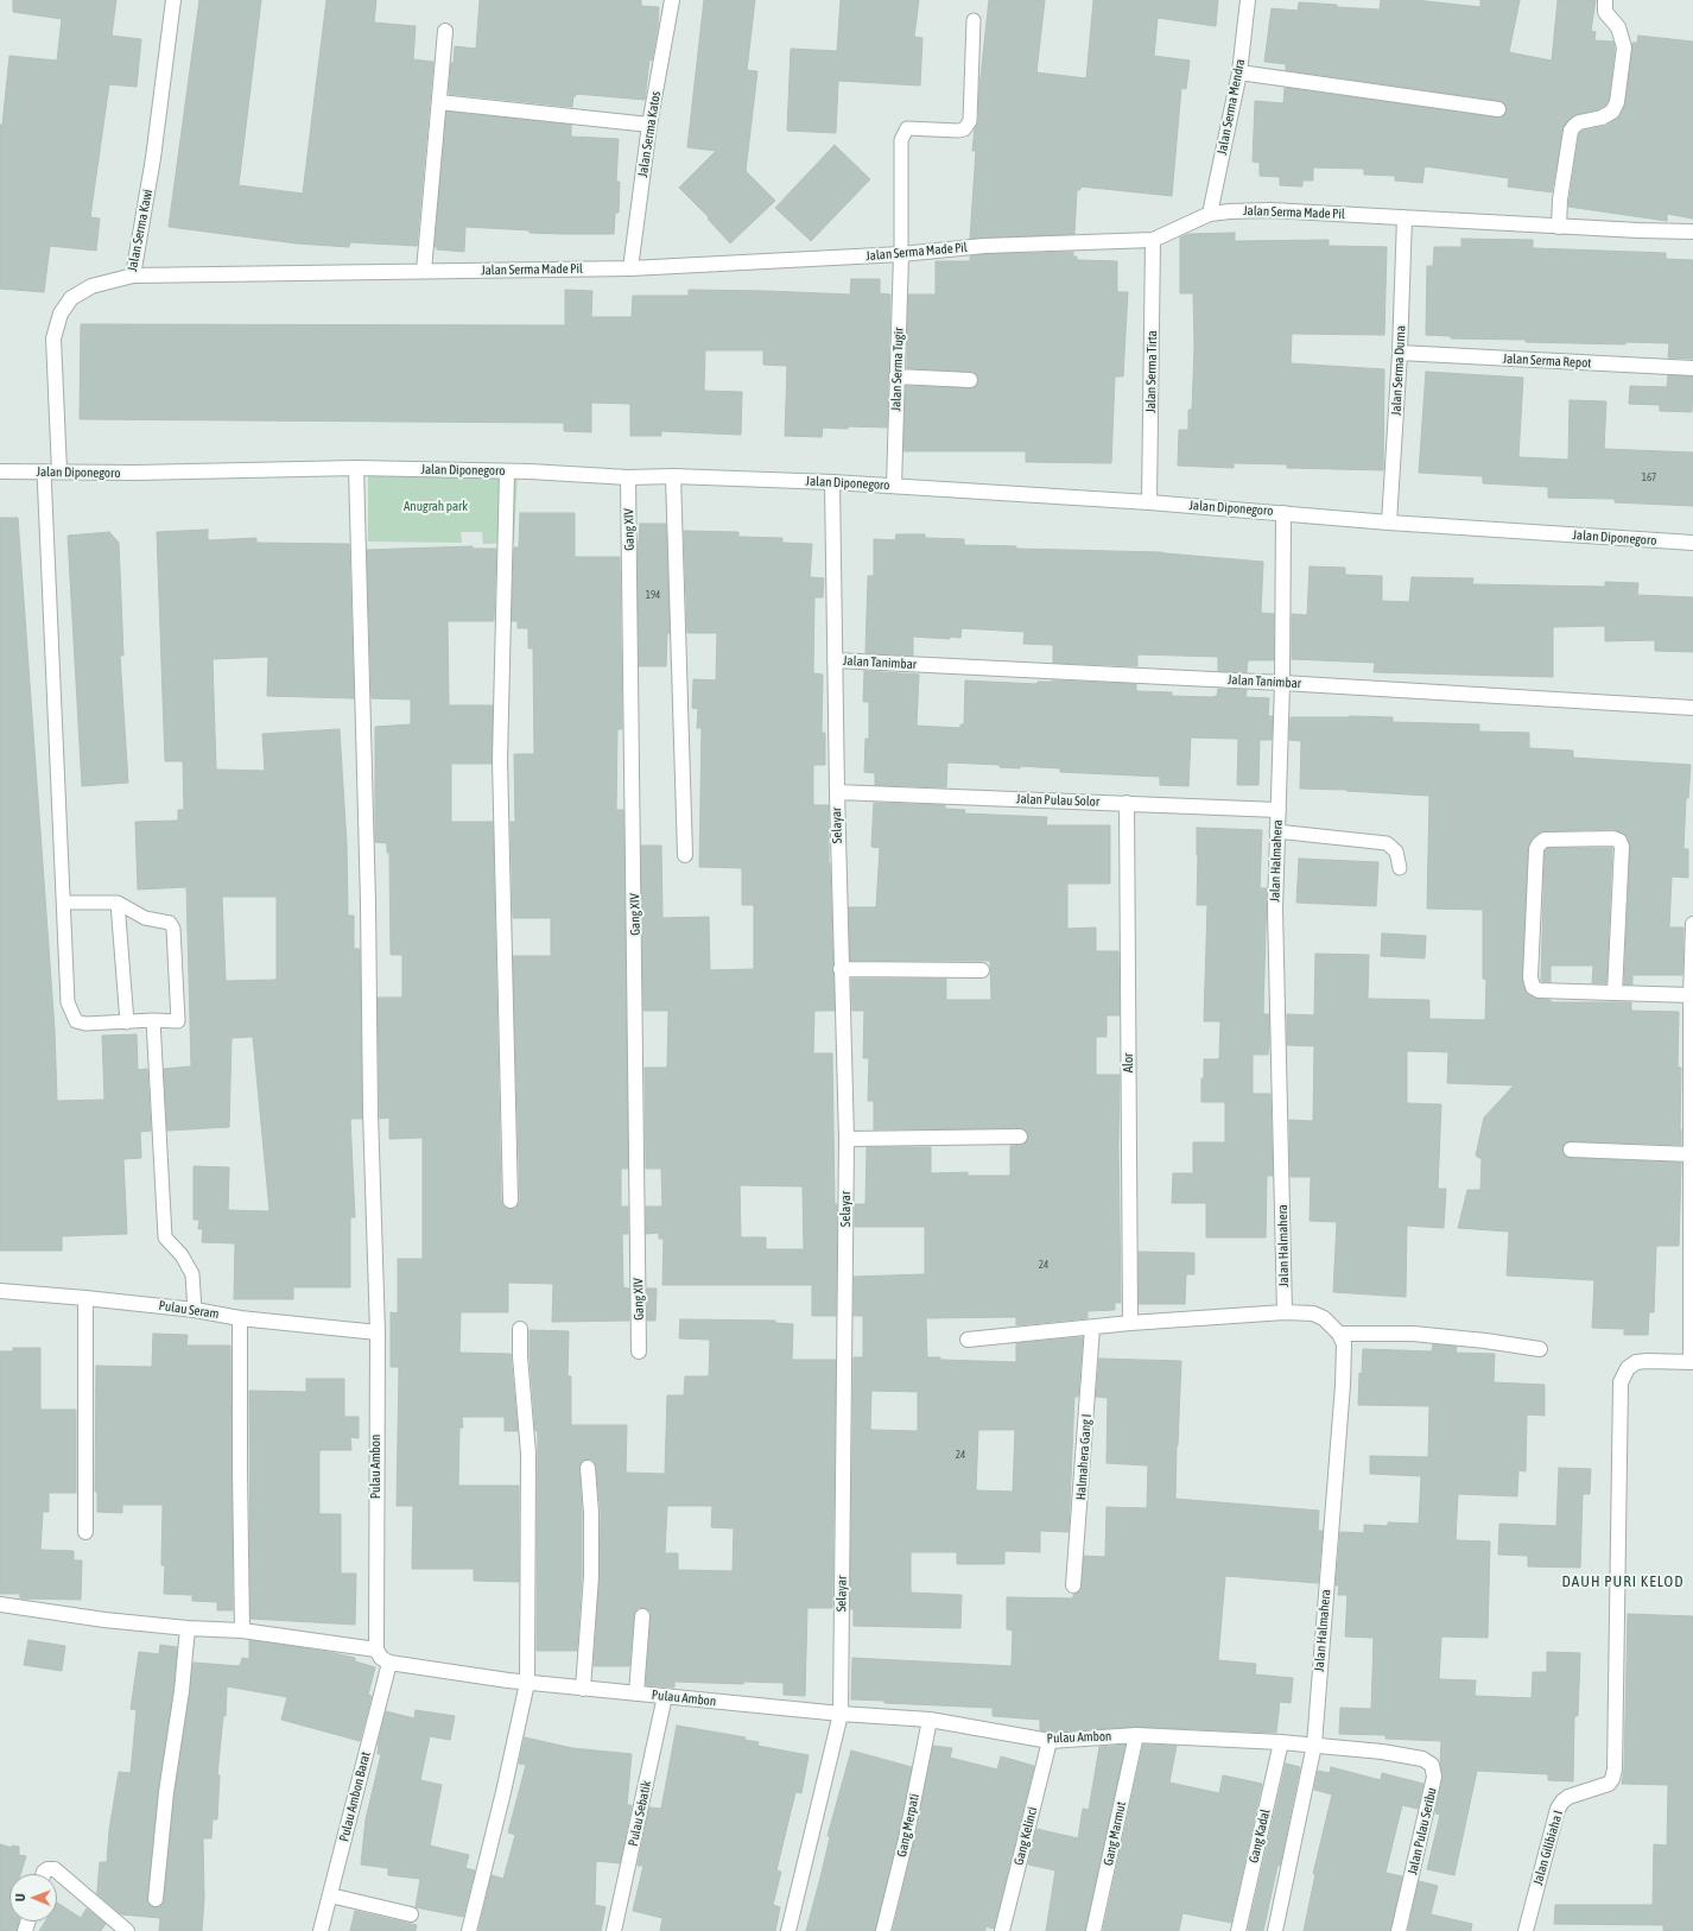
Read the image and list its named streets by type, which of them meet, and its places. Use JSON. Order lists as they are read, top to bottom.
{
  "streets": {
    "street": [
      "Jalan Serma Mendra",
      "Jalan Serma Katos",
      "Jalan Serma Made Pil",
      "Jalan Serma Kawi",
      "Jalan Serma Repot",
      "Jalan Serma Tugir",
      "Jalan Serma Durna",
      "Jalan Serma Tirta",
      "Jalan Diponegoro",
      "Gang XIV",
      "Jalan Tanimbar",
      "Jalan Pulau Solor",
      "Selayar",
      "Jalan Halmahera",
      "Alor",
      "Pulau Seram",
      "Halmahera Gang I",
      "Pulau Ambon",
      "Pulau Ambon Barat",
      "Pulau Sebatik",
      "Gang Merpati",
      "Jalan Pulau Seribu",
      "Gang Marmut",
      "Gang Kelinci",
      "Gang Kadal",
      "Jalan Gilibiaha I"
    ]
  },
  "crossings": [
    ["Jalan Serma Mendra", "Jalan Serma Made Pil"],
    ["Jalan Serma Katos", "Jalan Serma Made Pil"],
    ["Jalan Serma Made Pil", "Jalan Serma Kawi"],
    ["Jalan Serma Made Pil", "Jalan Serma Tugir"],
    ["Jalan Serma Made Pil", "Jalan Serma Durna"],
    ["Jalan Serma Made Pil", "Jalan Serma Tirta"],
    ["Jalan Serma Kawi", "Jalan Diponegoro"],
    ["Jalan Serma Repot", "Jalan Serma Durna"],
    ["Jalan Serma Tugir", "Jalan Diponegoro"],
    ["Jalan Serma Durna", "Jalan Diponegoro"],
    ["Jalan Serma Tirta", "Jalan Diponegoro"],
    ["Jalan Diponegoro", "Gang XIV"],
    ["Jalan Diponegoro", "Selayar"],
    ["Jalan Diponegoro", "Jalan Halmahera"],
    ["Jalan Diponegoro", "Pulau Ambon"],
    ["Jalan Tanimbar", "Selayar"],
    ["Jalan Tanimbar", "Jalan Halmahera"],
    ["Jalan Pulau Solor", "Selayar"],
    ["Jalan Pulau Solor", "Jalan Halmahera"],
    ["Jalan Pulau Solor", "Alor"],
    ["Selayar", "Pulau Ambon"],
    ["Jalan Halmahera", "Pulau Ambon"],
    ["Jalan Halmahera", "Jalan Pulau Seribu"],
    ["Pulau Seram", "Pulau Ambon"],
    ["Pulau Ambon", "Pulau Ambon Barat"],
    ["Pulau Ambon", "Pulau Sebatik"],
    ["Pulau Ambon", "Gang Merpati"],
    ["Pulau Ambon", "Jalan Pulau Seribu"],
    ["Pulau Ambon", "Gang Marmut"],
    ["Pulau Ambon", "Gang Kelinci"],
    ["Pulau Ambon", "Gang Kadal"]
  ],
  "districts": ["DAUH PURI KELOD"],
  "parks": ["Anugrah park"],
  "house_numbers": [
    "167",
    "194",
    "24",
    "24"
  ],
  "north": "left"
}
